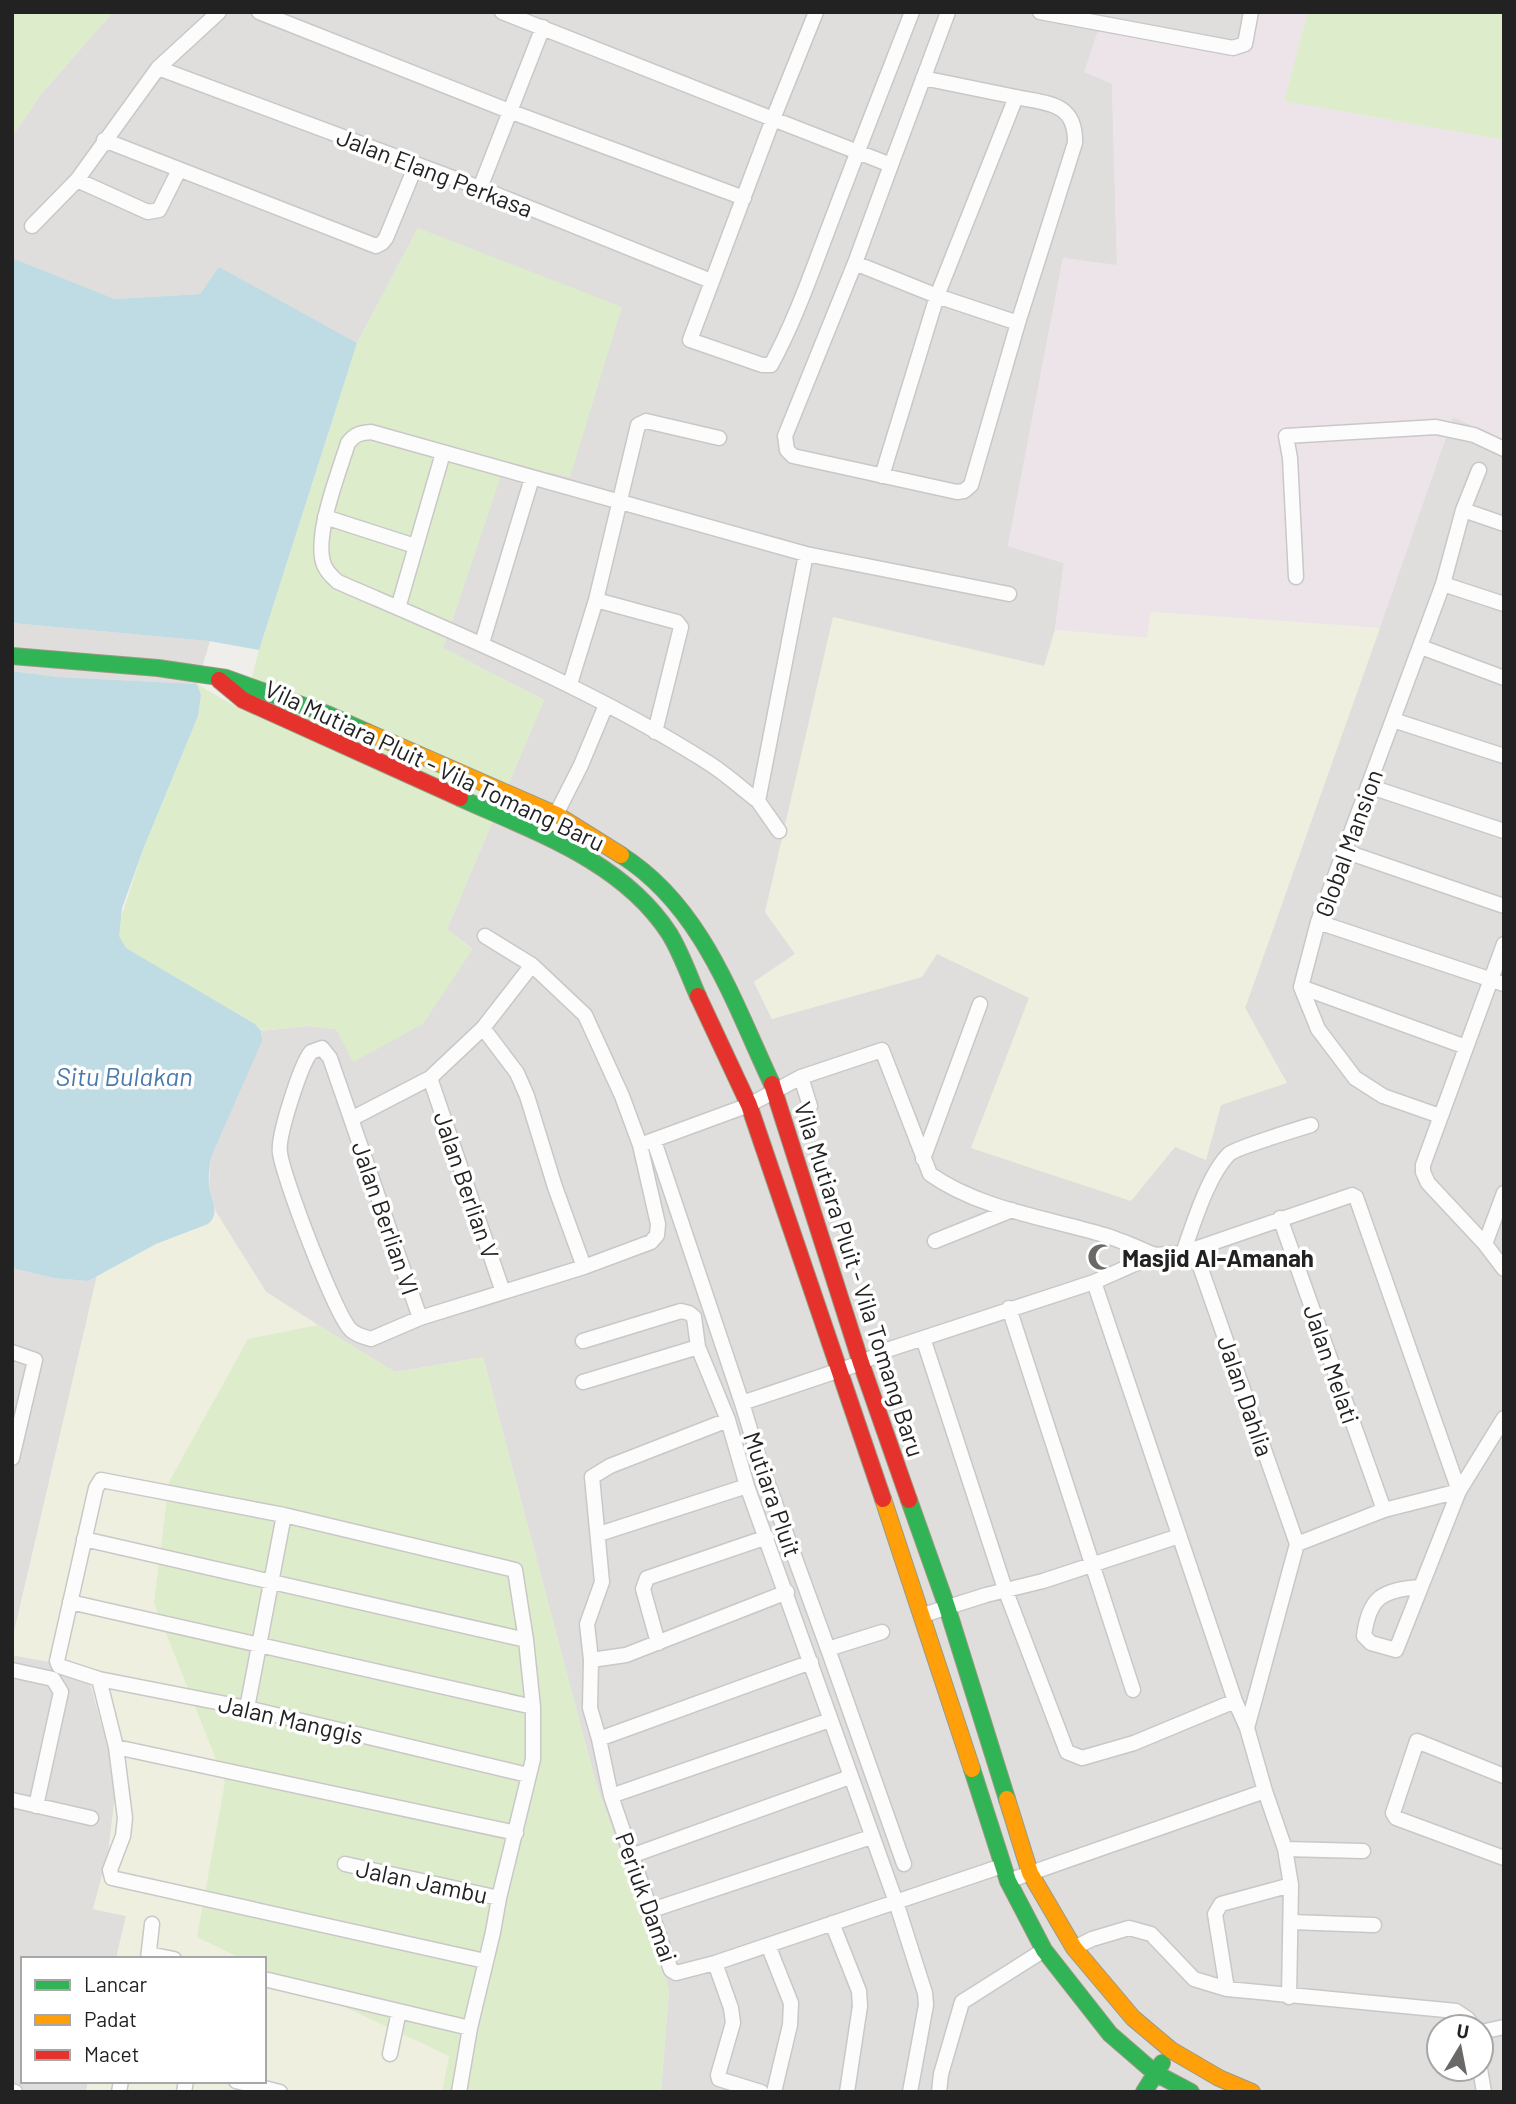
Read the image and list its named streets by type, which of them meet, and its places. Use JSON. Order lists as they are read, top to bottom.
{
  "streets": {
    "street": [
      "Jalan Elang Perkasa",
      "Vila Mutiara Pluit - Vila Tomang Baru",
      "Global Mansion",
      "Jalan Berlian V",
      "Jalan Berlian VI",
      "Jalan Melati",
      "Jalan Dahlia",
      "Mutiara Pluit",
      "Jalan Manggis",
      "Jalan Jambu",
      "Periuk Damai"
    ]
  },
  "crossings": [
    ["Vila Mutiara Pluit - Vila Tomang Baru", "Mutiara Pluit"],
    ["Vila Mutiara Pluit - Vila Tomang Baru", "Periuk Damai"]
  ],
  "water": ["Situ Bulakan"],
  "places": {
    "mosque": ["Masjid Al-Amanah"]
  },
  "legend": ["Lancar", "Padat", "Macet"],
  "north": "top"
}
